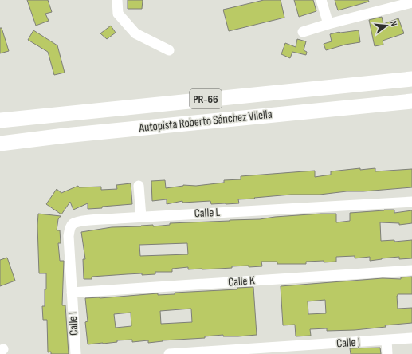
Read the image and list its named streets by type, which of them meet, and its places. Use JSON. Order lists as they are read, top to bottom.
{
  "streets": {
    "highway": ["PR-66", "Autopista Roberto Sánchez Vilella"],
    "street": [
      "Calle L",
      "Calle K",
      "Calle I",
      "Calle J"
    ]
  },
  "crossings": [
    ["Calle L", "Calle K"],
    ["Calle L", "Calle I"],
    ["Calle K", "Calle I"]
  ],
  "north": "right"
}
